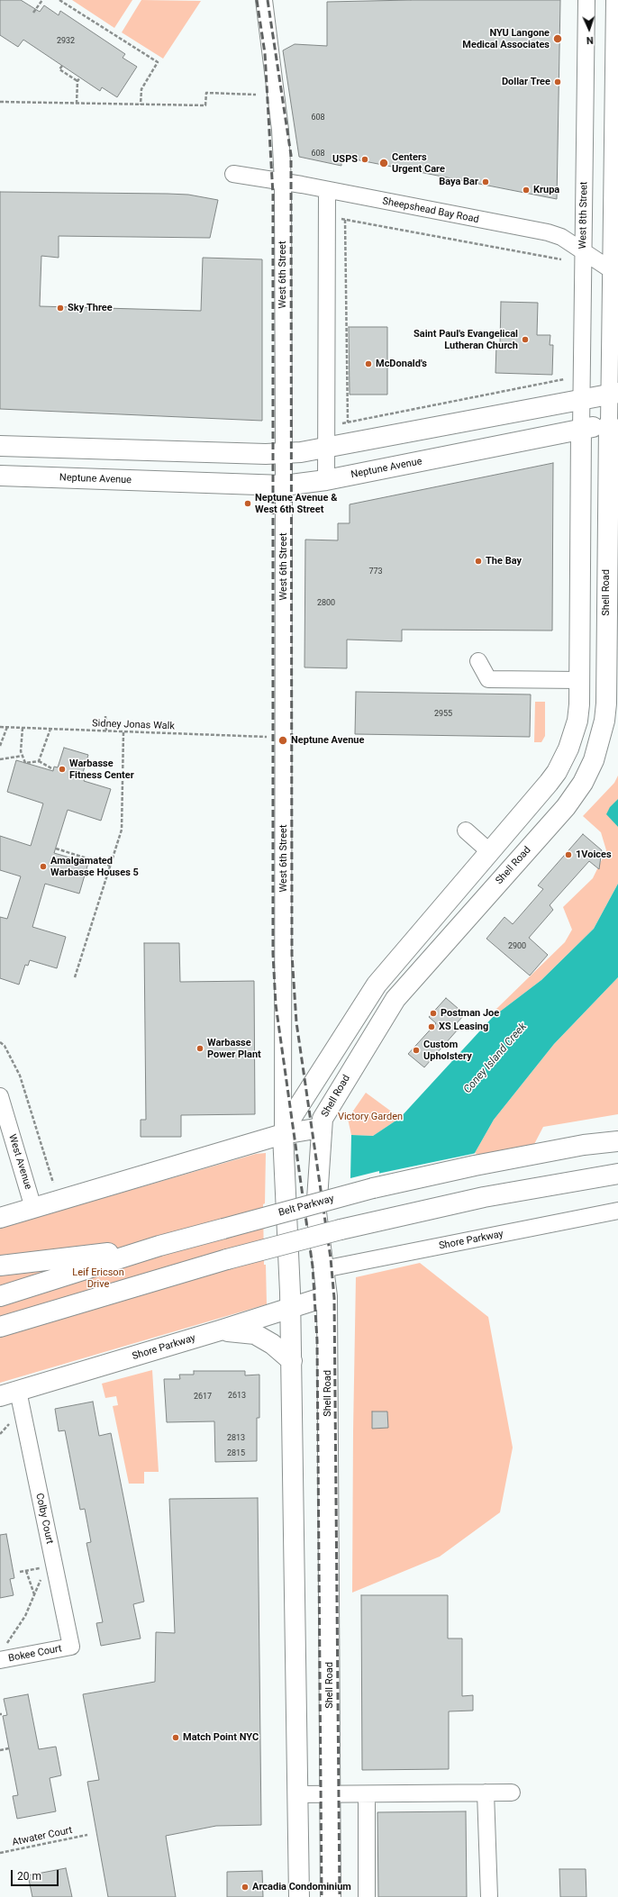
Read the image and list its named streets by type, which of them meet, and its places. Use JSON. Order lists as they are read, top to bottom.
{
  "streets": {
    "main road": [
      "Neptune Avenue",
      "Shell Road",
      "Belt Parkway",
      "Shore Parkway"
    ],
    "street": [
      "Sheepshead Bay Road",
      "West 8th Street",
      "West 6th Street",
      "West Avenue",
      "Colby Court",
      "Bokee Court"
    ],
    "path": ["Sidney Jonas Walk", "Atwater Court"]
  },
  "crossings": [
    ["Sheepshead Bay Road", "West 8th Street"],
    ["Sheepshead Bay Road", "West 6th Street"],
    ["West 8th Street", "Neptune Avenue"],
    ["West 6th Street", "Neptune Avenue"],
    ["Neptune Avenue", "Shell Road"],
    ["Shell Road", "Shore Parkway"],
    ["Shore Parkway", "Colby Court"],
    ["Colby Court", "Bokee Court"]
  ],
  "water": ["Coney Island Creek"],
  "parks": ["Victory Garden", "Leif Ericson Drive"],
  "places": [
    "NYU Langone Medical Associates",
    "Dollar Tree",
    "USPS",
    "Centers Urgent Care",
    "Baya Bar",
    "Krupa",
    "Sky Three",
    "Saint Paul's Evangelical Lutheran Church",
    "McDonald's",
    "Neptune Avenue & West 6th Street",
    "The Bay",
    "Neptune Avenue",
    "Warbasse Fitness Center",
    "1Voices",
    "Amalgamated Warbasse Houses 5",
    "Postman Joe",
    "XS Leasing",
    "Warbasse Power Plant",
    "Custom Upholstery",
    "Match Point NYC",
    "Arcadia Condominium"
  ],
  "house_numbers": [
    "2932",
    "608",
    "608",
    "773",
    "2800",
    "2955",
    "2900",
    "2613",
    "2617",
    "2813",
    "2815"
  ],
  "scale_bar": "20 m",
  "north": "bottom"
}
